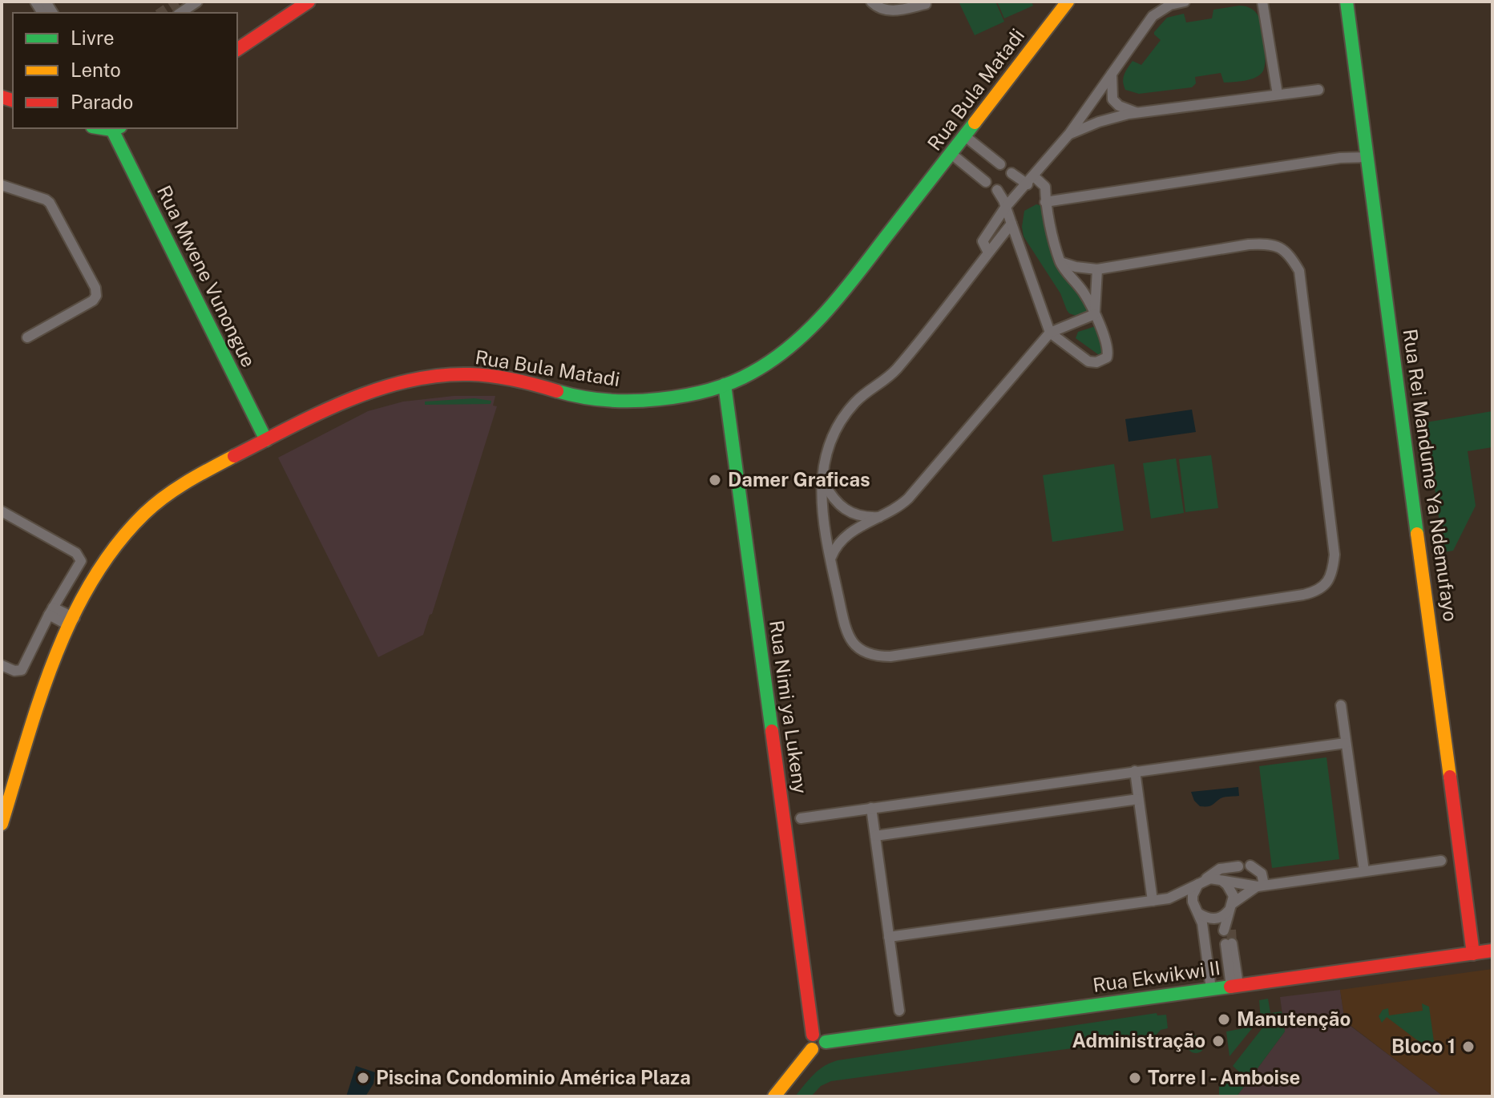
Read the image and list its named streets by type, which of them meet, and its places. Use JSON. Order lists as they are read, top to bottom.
{
  "streets": {
    "street": [
      "Rua Bula Matadi",
      "Rua Mwene Vunongue",
      "Rua Rei Mandume Ya Ndemufayo",
      "Rua Nimi ya Lukeny",
      "Rua Ekwikwi II"
    ]
  },
  "crossings": [
    ["Rua Bula Matadi", "Rua Mwene Vunongue"],
    ["Rua Bula Matadi", "Rua Nimi ya Lukeny"],
    ["Rua Rei Mandume Ya Ndemufayo", "Rua Ekwikwi II"],
    ["Rua Nimi ya Lukeny", "Rua Ekwikwi II"]
  ],
  "places": [
    "Damer Graficas",
    "Manutenção",
    "Administração",
    "Bloco 1",
    "Piscina Condominio América Plaza",
    "Torre I - Amboise"
  ],
  "legend": ["Livre", "Lento", "Parado"]
}
